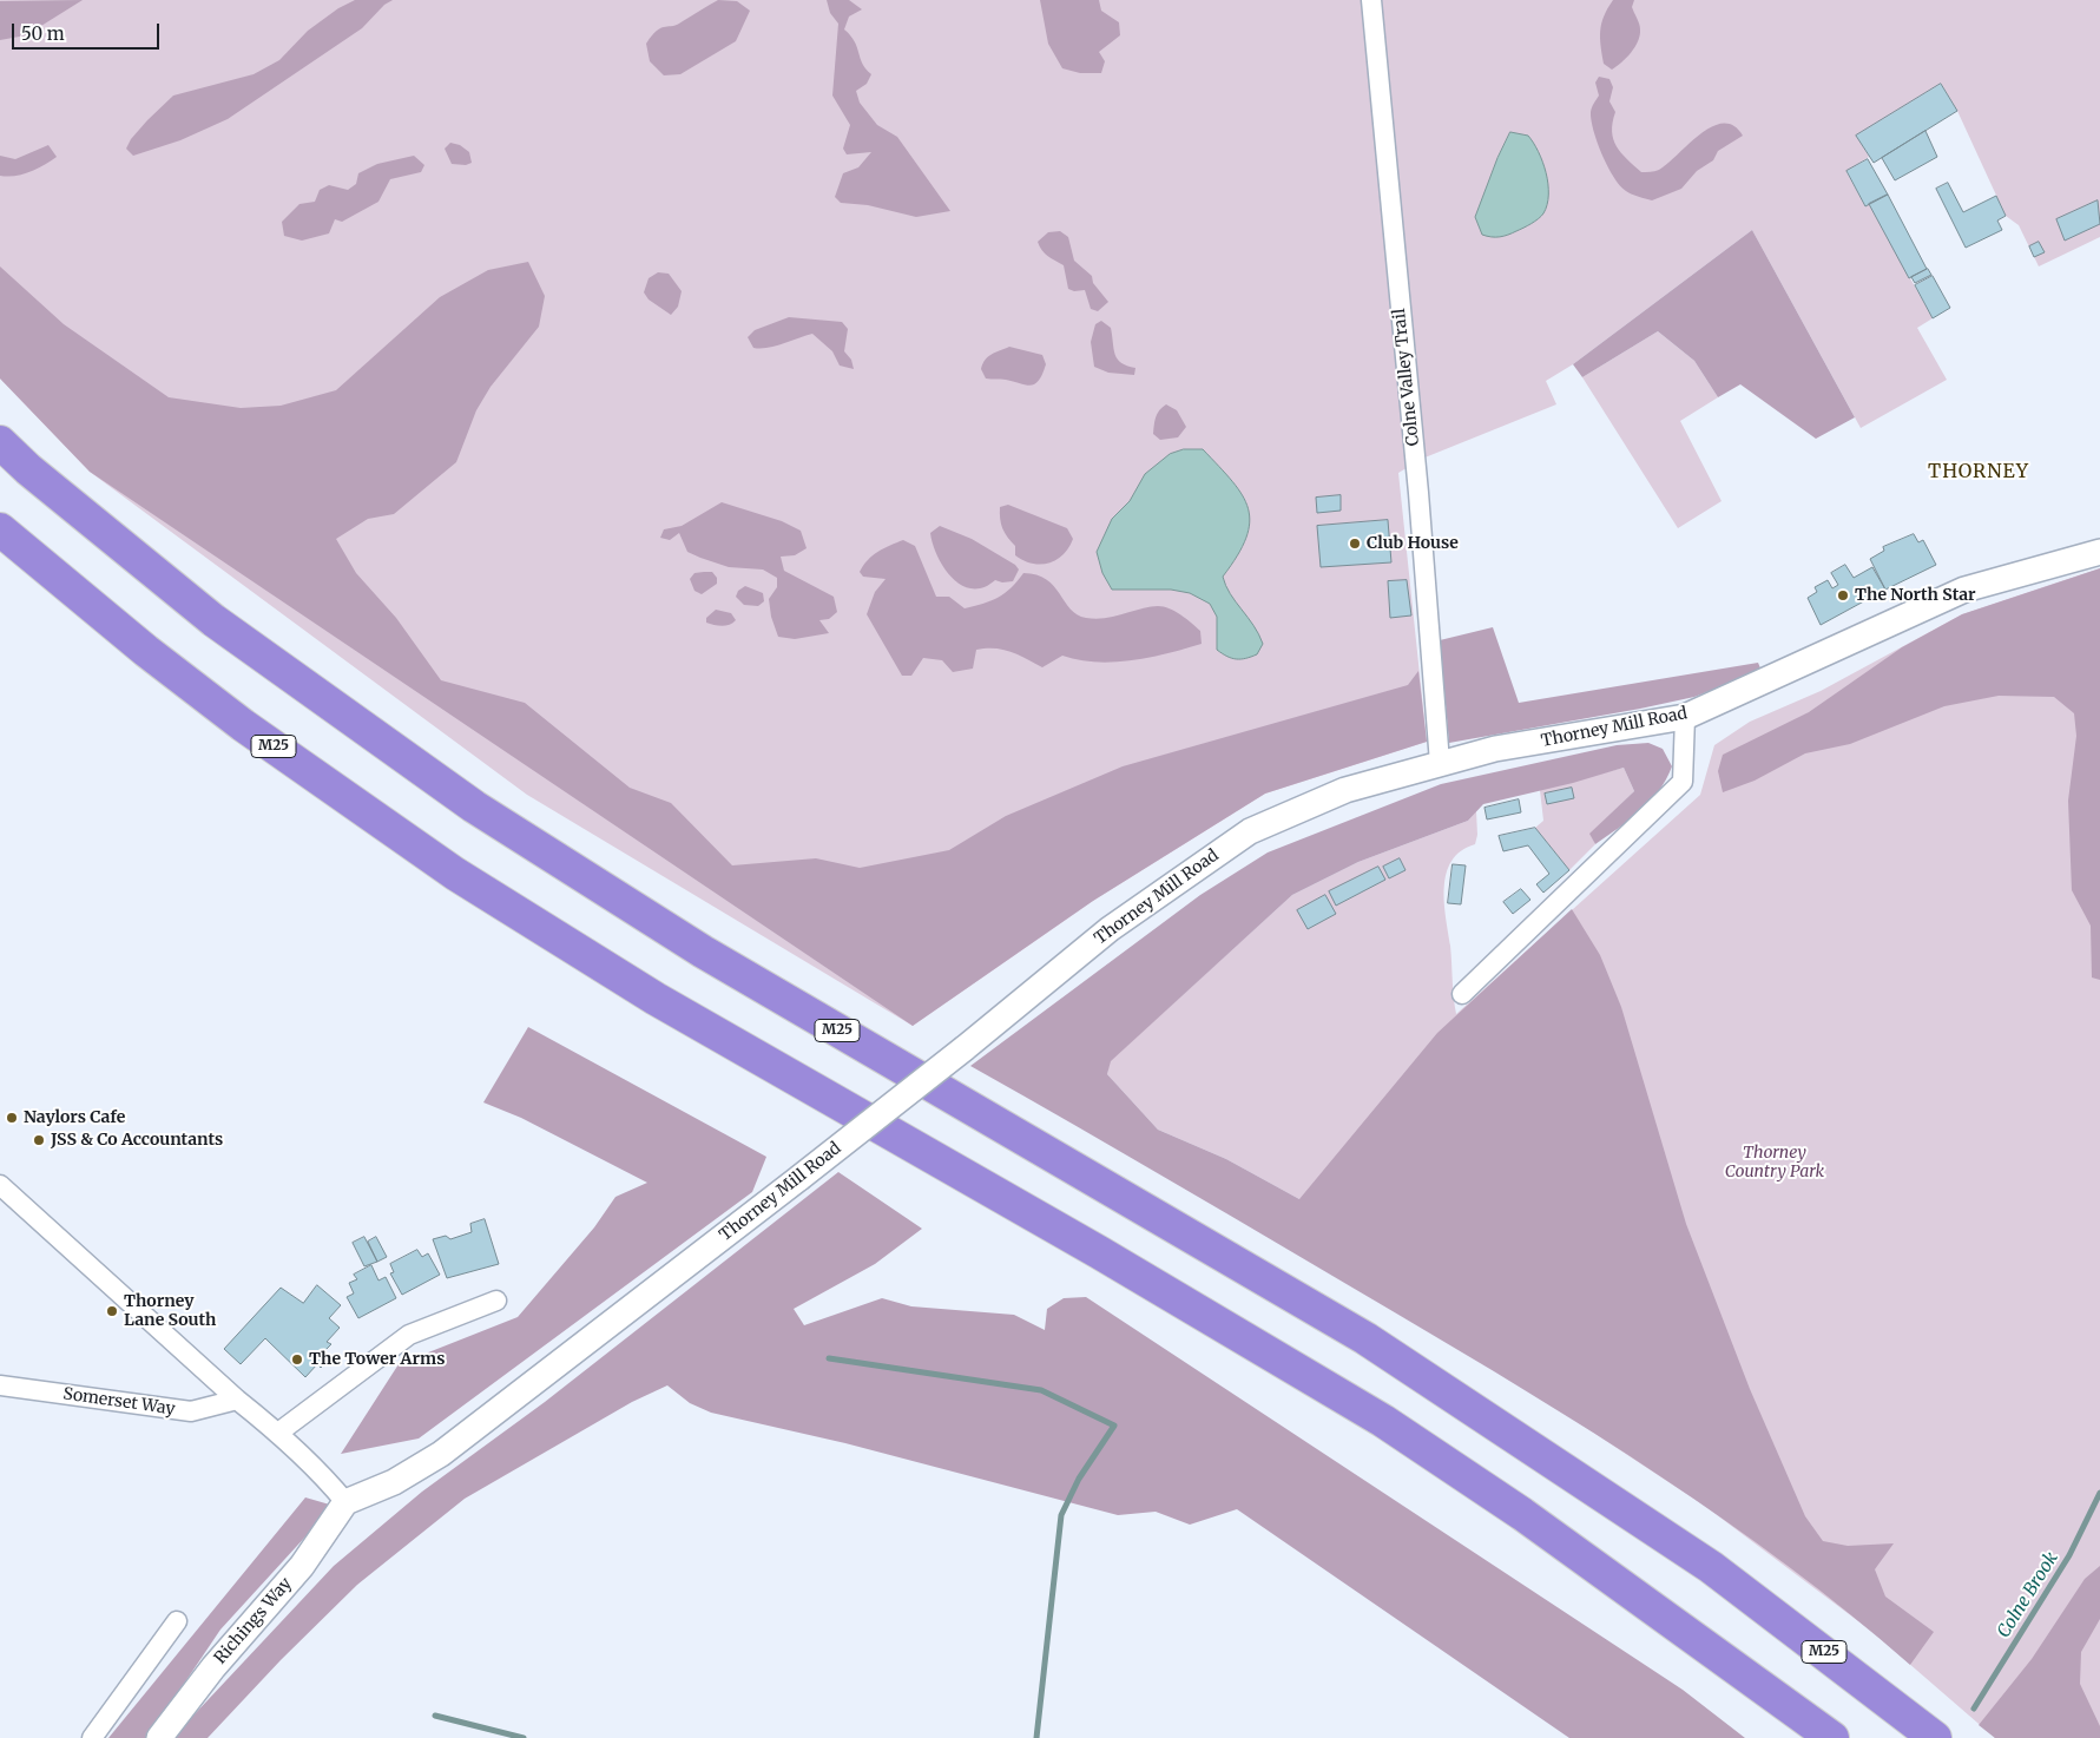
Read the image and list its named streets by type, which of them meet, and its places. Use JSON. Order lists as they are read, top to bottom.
{
  "streets": {
    "highway": ["M25"],
    "street": [
      "Colne Valley Trail",
      "Thorney Mill Road",
      "Somerset Way",
      "Richings Way"
    ]
  },
  "crossings": [
    ["Colne Valley Trail", "Thorney Mill Road"],
    ["Thorney Mill Road", "Richings Way"]
  ],
  "districts": ["THORNEY"],
  "water": ["Colne Brook"],
  "parks": ["Thorney Country Park"],
  "places": [
    "Club House",
    "The North Star",
    "Naylors Cafe",
    "JSS & Co Accountants",
    "Thorney Lane South",
    "The Tower Arms"
  ],
  "scale_bar": "50 m"
}
